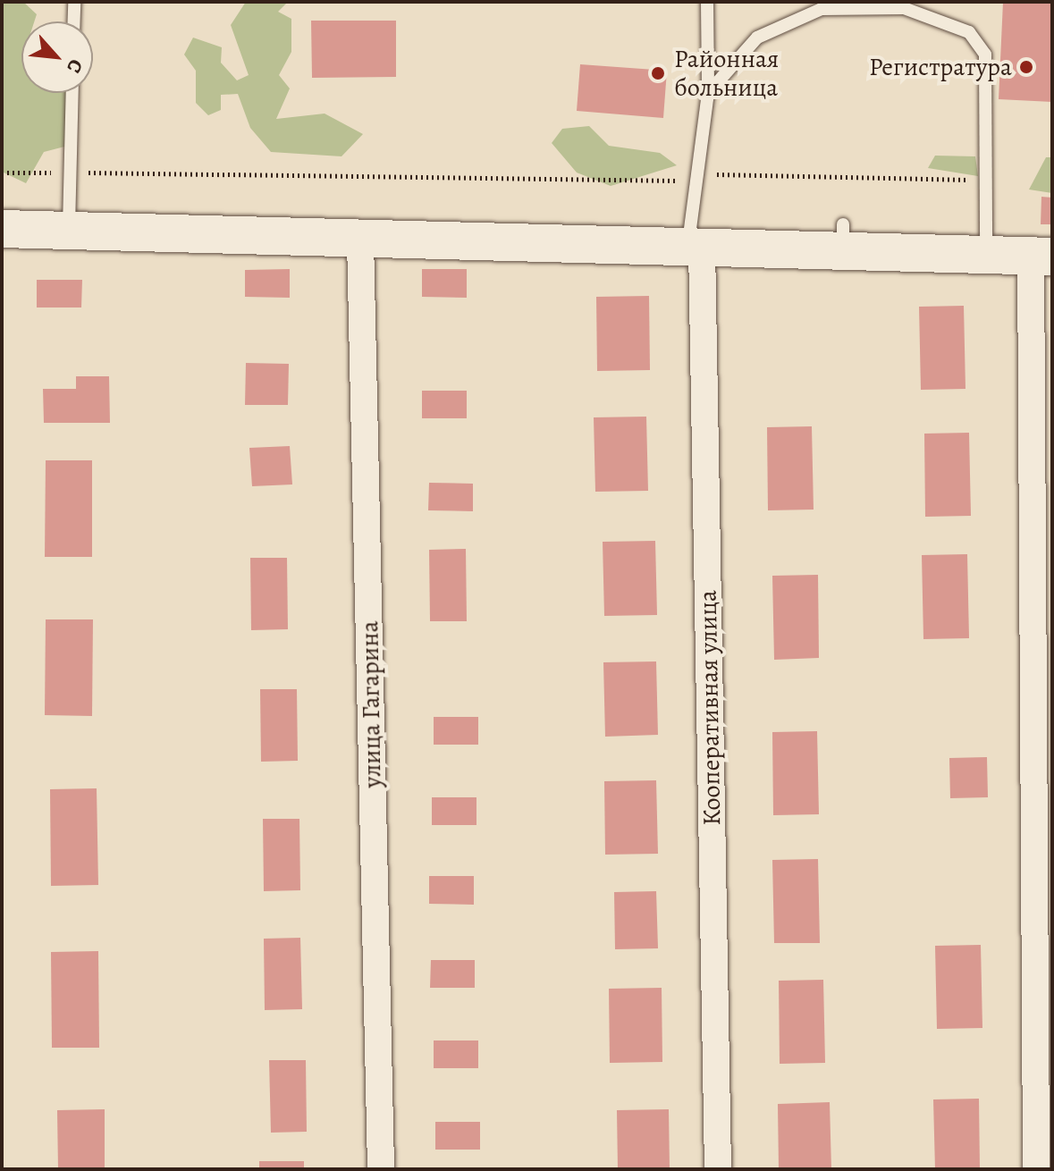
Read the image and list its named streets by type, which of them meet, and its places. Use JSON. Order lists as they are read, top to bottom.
{
  "streets": {
    "street": ["улица Гагарина", "Кооперативная улица"]
  },
  "places": ["Регистратура", "Районная больница"],
  "north": "bottom right"
}
